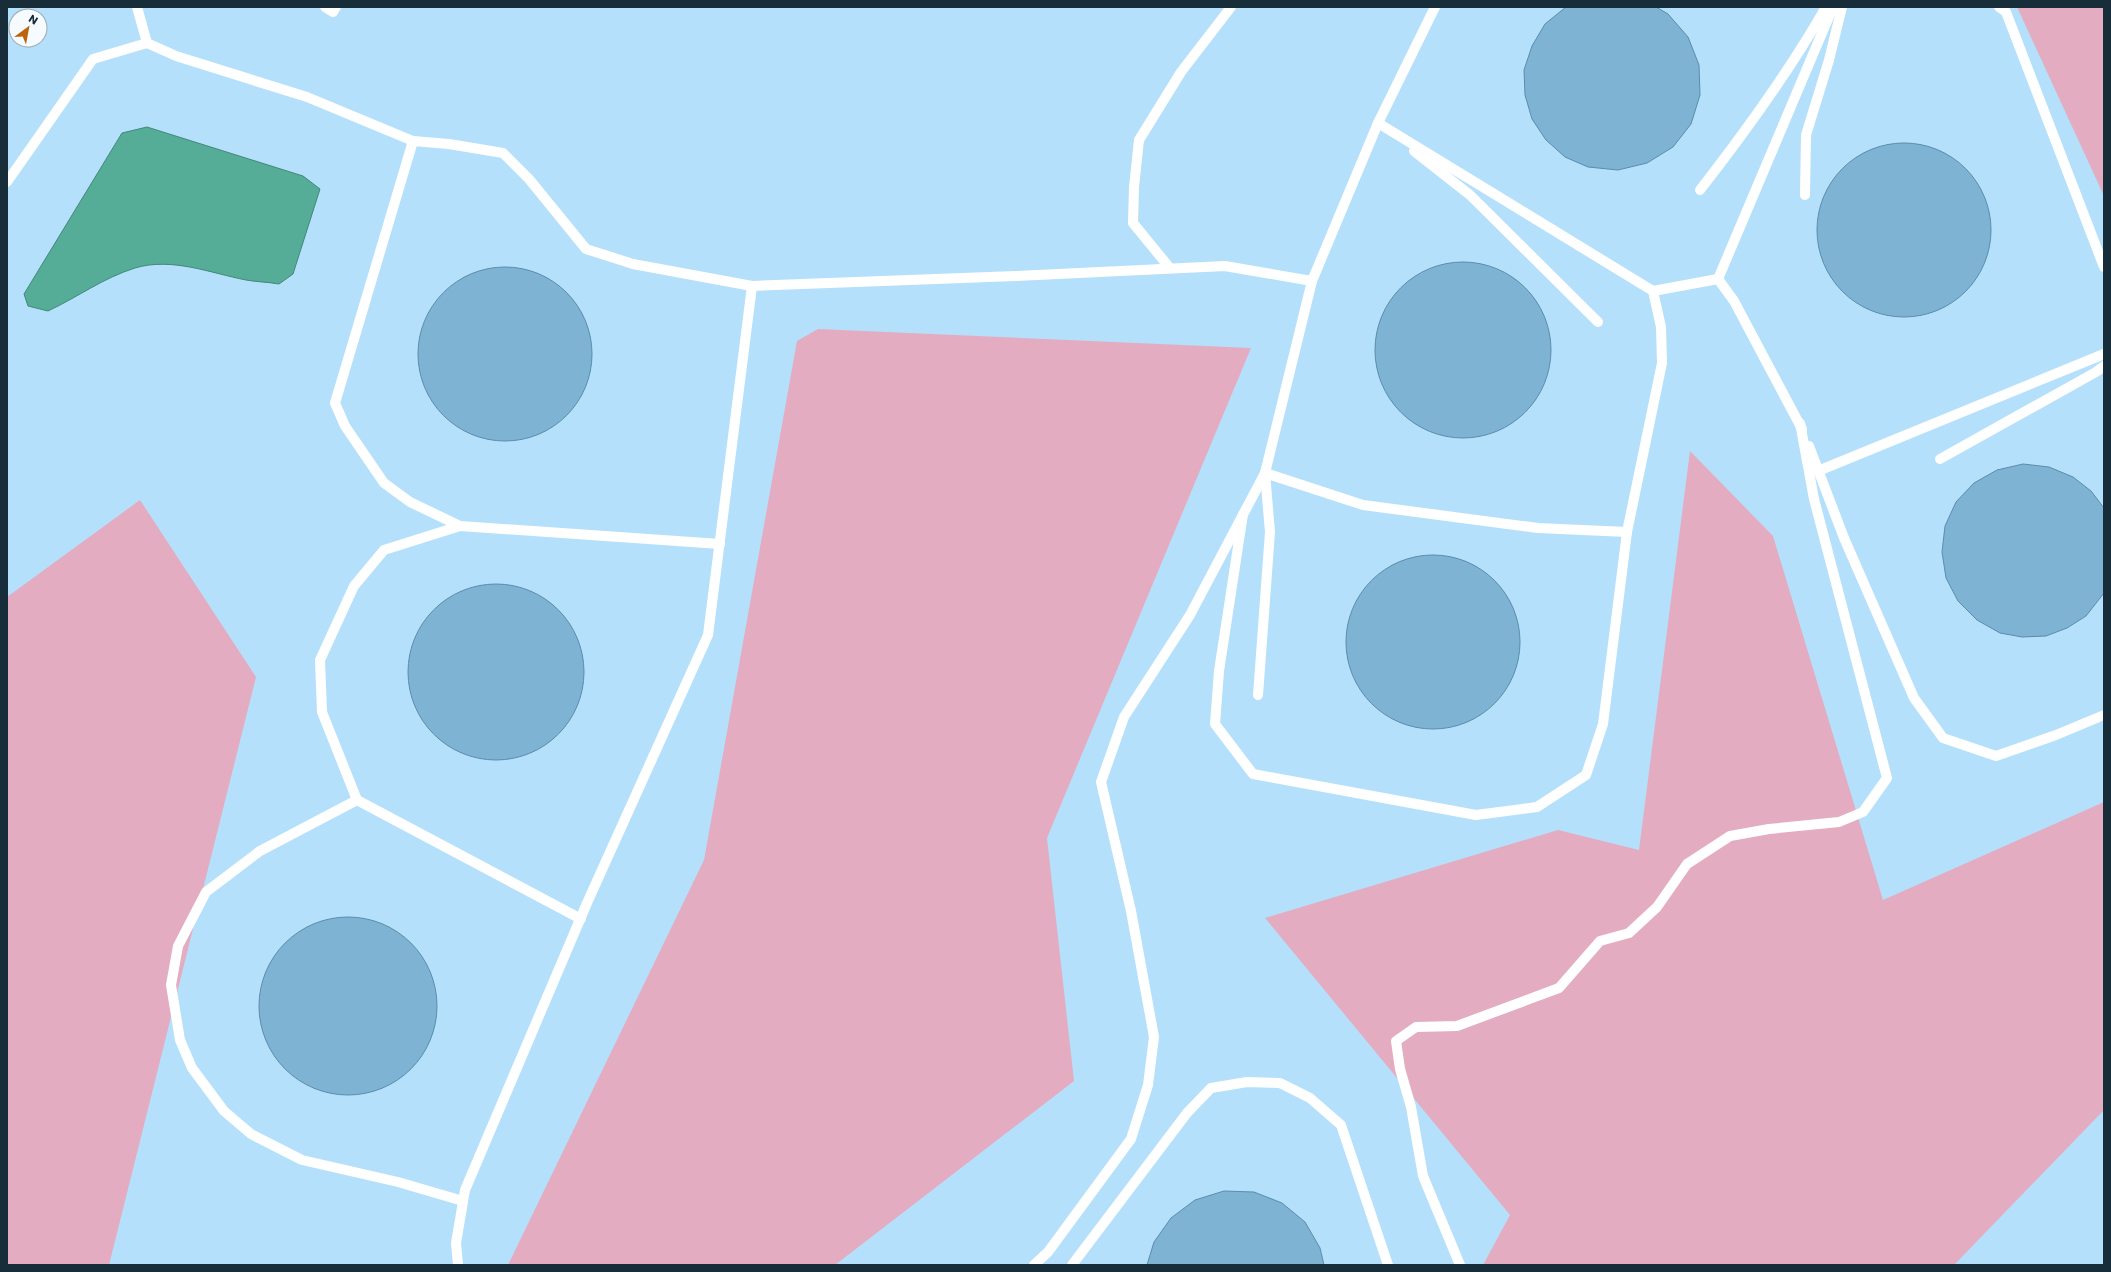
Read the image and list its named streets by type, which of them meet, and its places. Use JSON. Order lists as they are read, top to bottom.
{
  "north": "top right"
}
